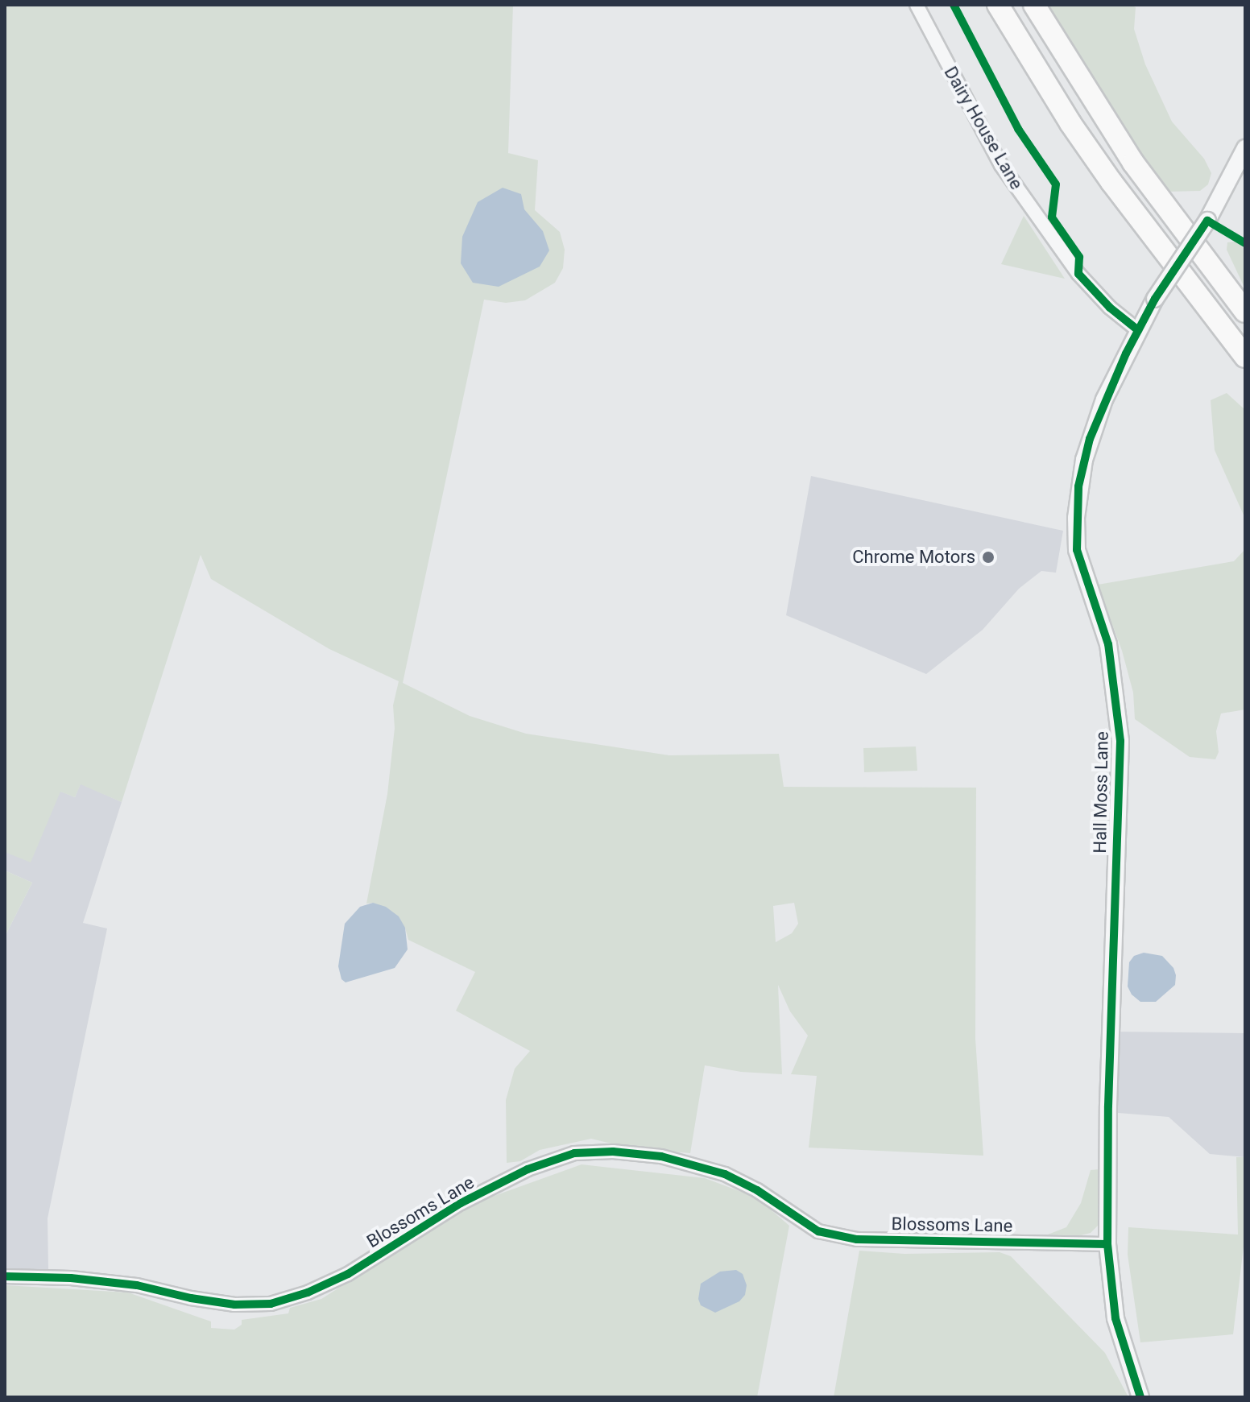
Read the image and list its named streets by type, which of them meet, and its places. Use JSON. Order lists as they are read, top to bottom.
{
  "streets": {
    "street": ["Dairy House Lane", "Hall Moss Lane", "Blossoms Lane"]
  },
  "crossings": [
    ["Dairy House Lane", "Hall Moss Lane"],
    ["Hall Moss Lane", "Blossoms Lane"]
  ],
  "places": ["Chrome Motors"]
}
